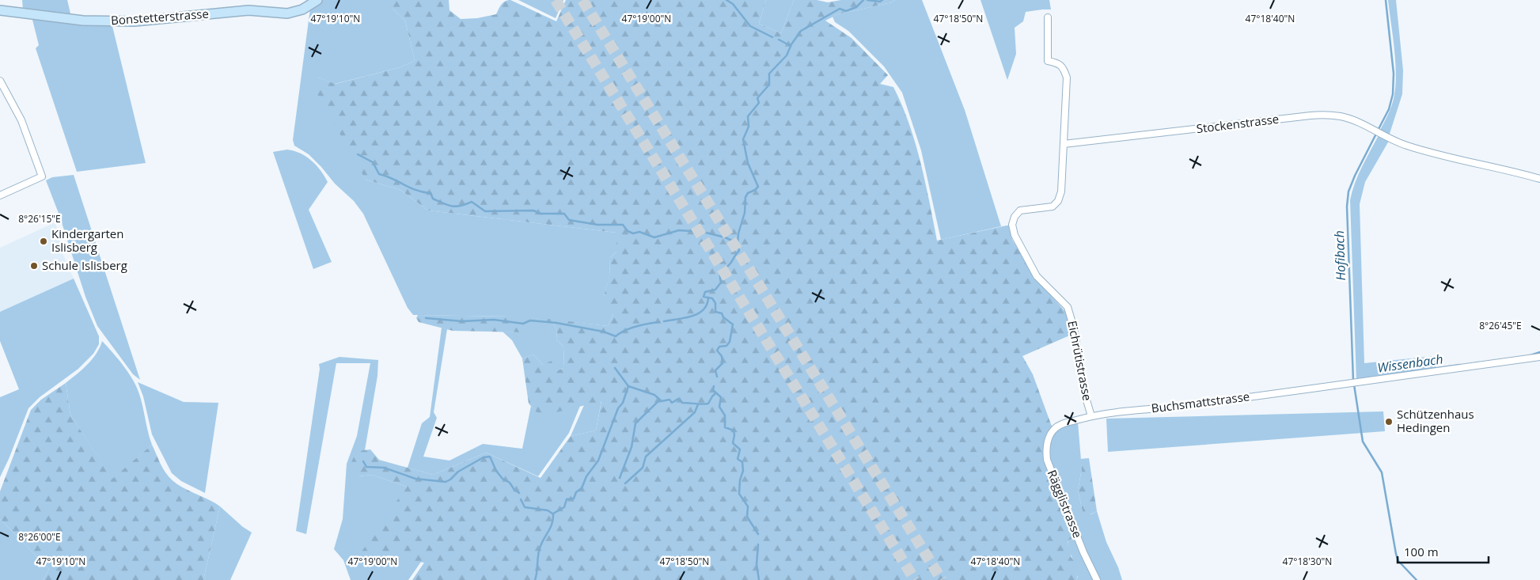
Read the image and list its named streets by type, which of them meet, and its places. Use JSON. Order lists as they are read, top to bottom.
{
  "streets": {
    "street": [
      "Bonstetterstrasse",
      "Stockenstrasse",
      "Eichrütistrasse",
      "Buchsmattstrasse",
      "Rägglistrasse"
    ]
  },
  "crossings": [
    ["Stockenstrasse", "Eichrütistrasse"],
    ["Eichrütistrasse", "Buchsmattstrasse"],
    ["Buchsmattstrasse", "Rägglistrasse"]
  ],
  "water": ["Hofibach", "Wissenbach"],
  "places": ["Kindergarten Islisberg", "Schule Islisberg", "Schützenhaus Hedingen"],
  "scale_bar": "100 m",
  "coordinates": [
    "47°19'10\"N",
    "47°18'50\"N",
    "47°19'00\"N",
    "47°18'40\"N",
    "8°26'15\"E",
    "8°26'45\"E",
    "8°26'00\"E",
    "47°18'30\"N"
  ]
}
